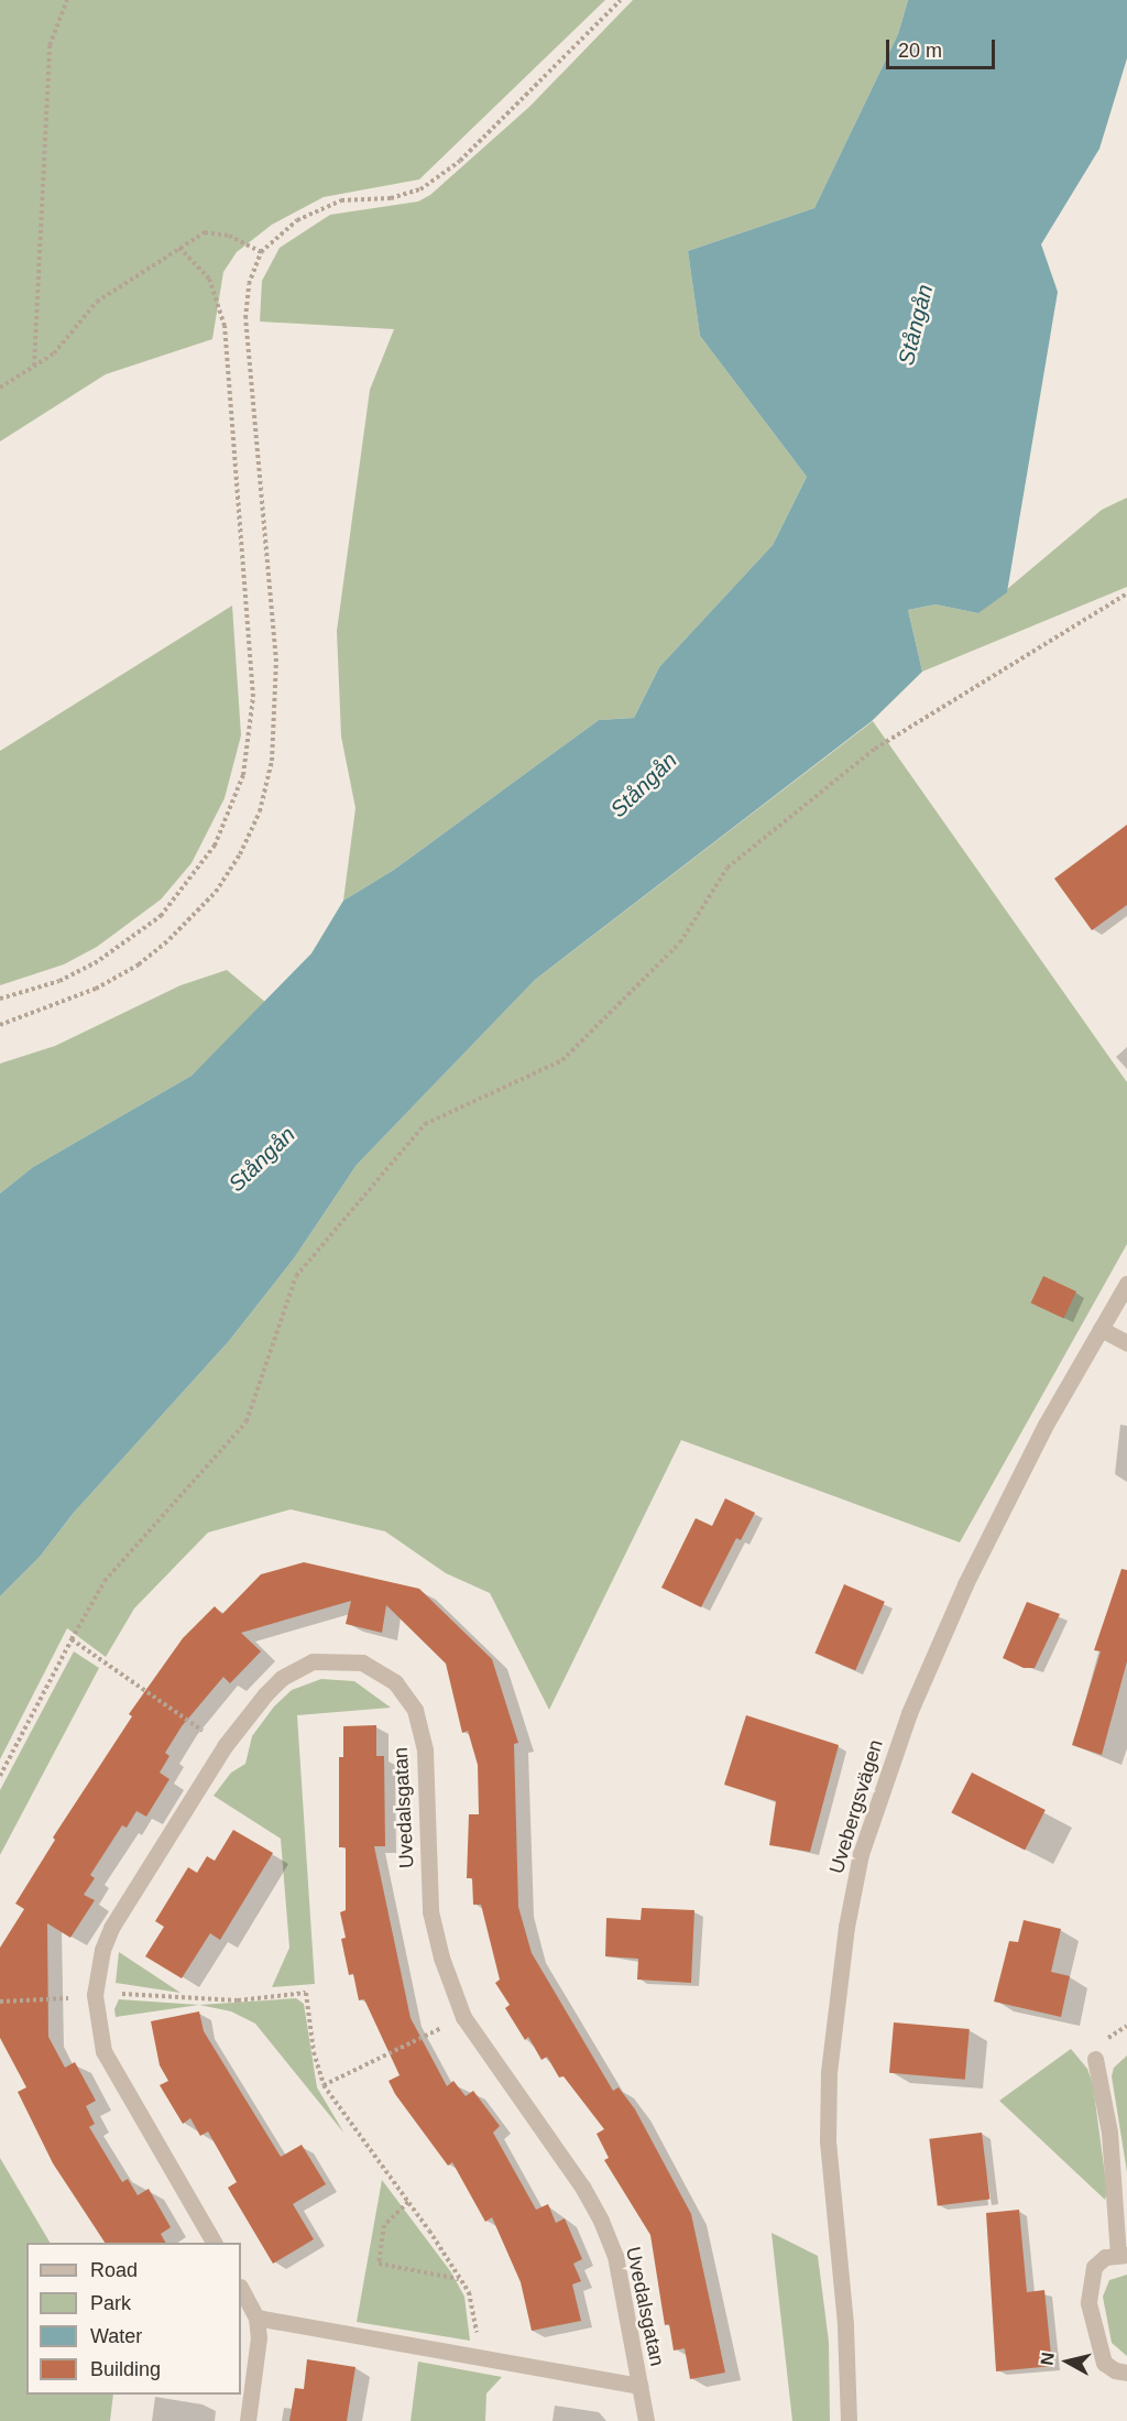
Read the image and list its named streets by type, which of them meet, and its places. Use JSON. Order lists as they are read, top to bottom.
{
  "streets": {
    "street": ["Uvebergsvägen", "Uvedalsgatan"]
  },
  "water": ["Stångån"],
  "legend": [
    "Road",
    "Park",
    "Water",
    "Building"
  ],
  "scale_bar": "20 m",
  "north": "left"
}
